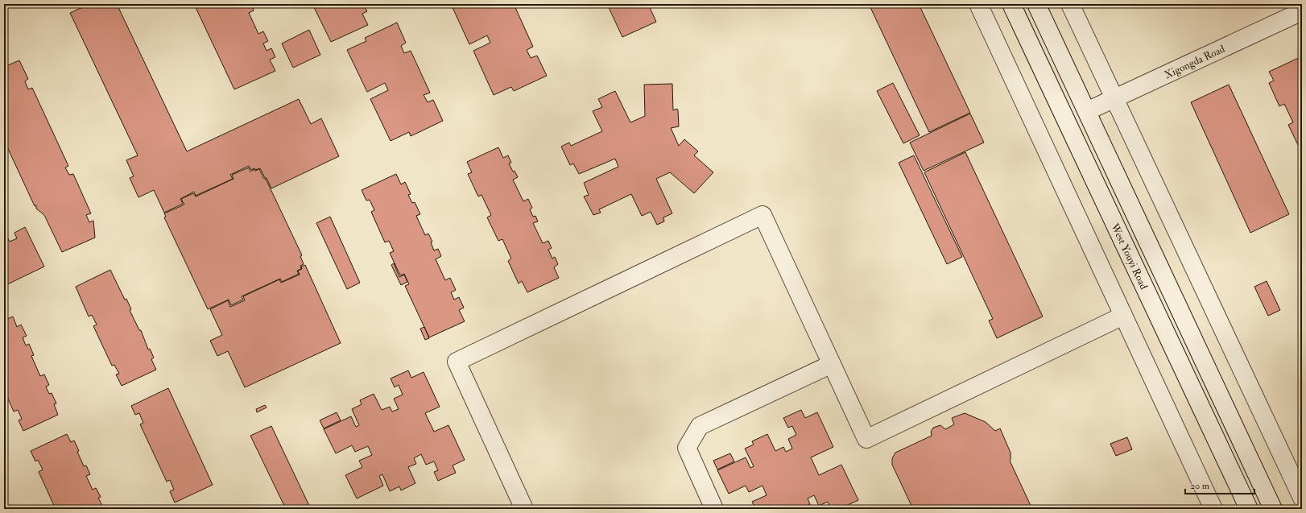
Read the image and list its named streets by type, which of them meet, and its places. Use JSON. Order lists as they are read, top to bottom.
{
  "streets": {
    "street": ["Xigongda Road", "West Youyi Road"]
  },
  "scale_bar": "20 m"
}
